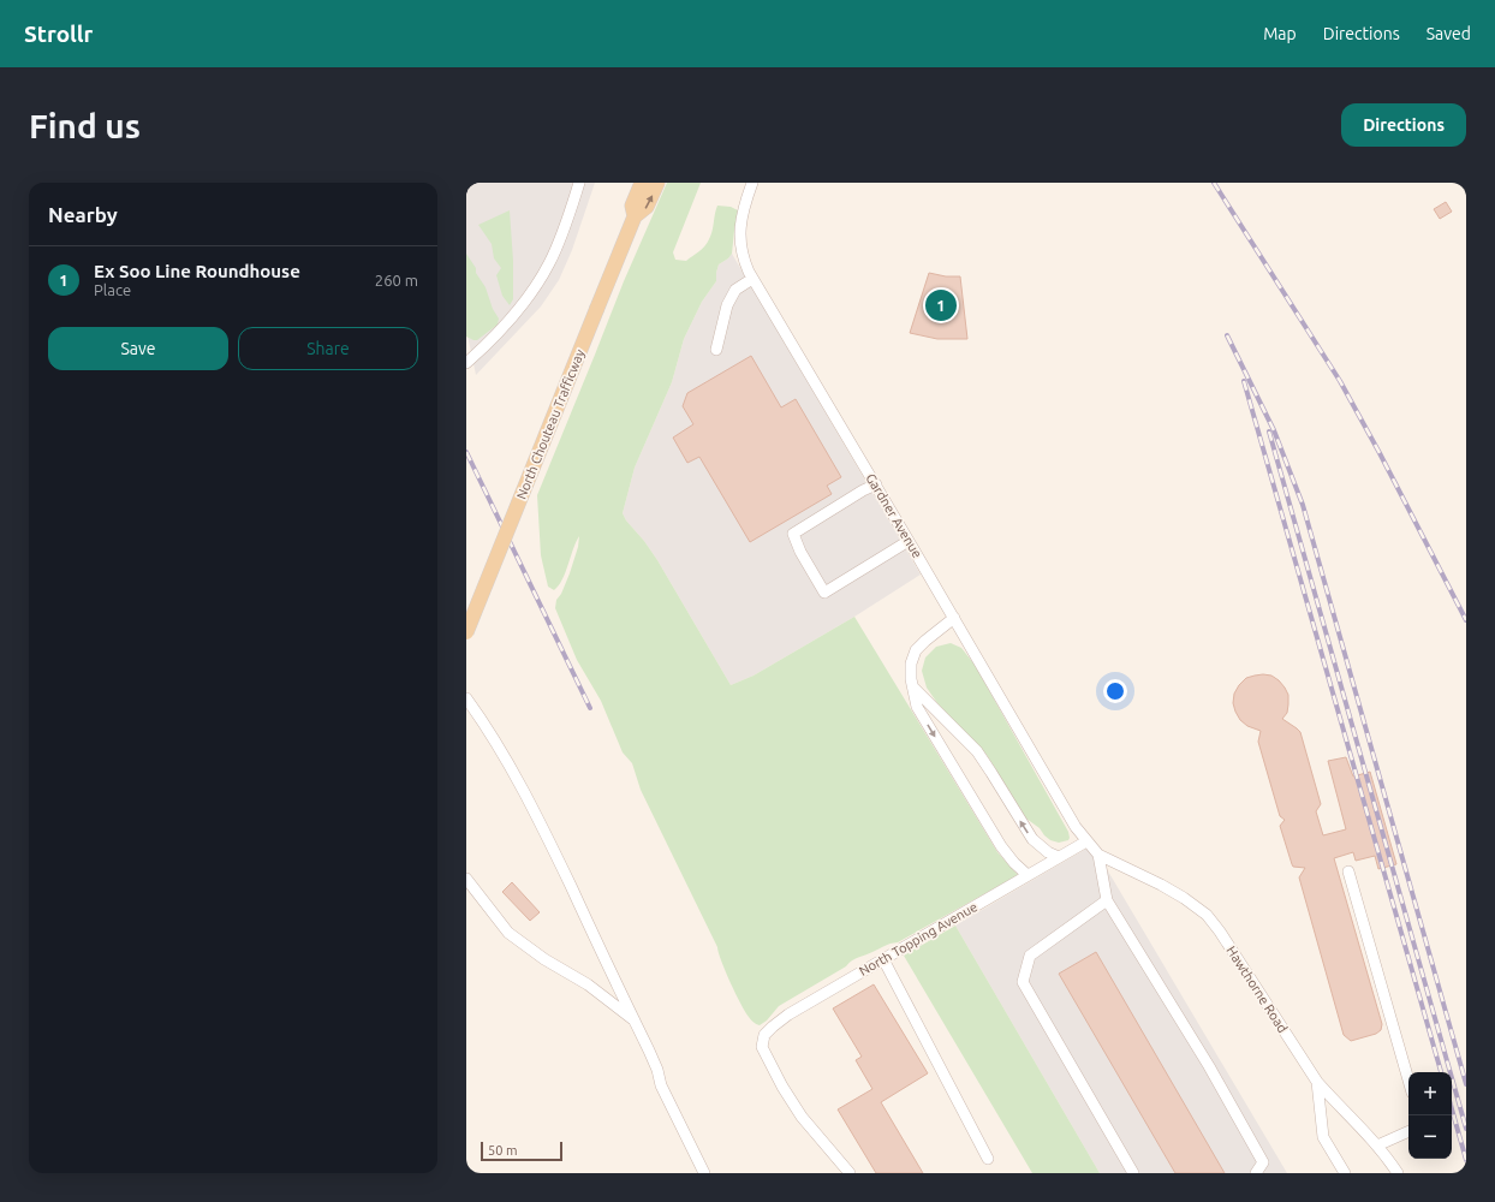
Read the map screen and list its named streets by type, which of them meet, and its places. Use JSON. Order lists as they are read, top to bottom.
{
  "streets": {
    "main road": ["North Chouteau Trafficway"],
    "street": ["Gardner Avenue", "North Topping Avenue", "Hawthorne Road"]
  },
  "crossings": [
    ["Gardner Avenue", "North Topping Avenue"],
    ["Gardner Avenue", "Hawthorne Road"],
    ["North Topping Avenue", "Hawthorne Road"]
  ],
  "scale_bar": "50 m",
  "page": {
    "header": "Strollr",
    "nav": ["Map", "Directions", "Saved"],
    "buttons": [
      "Directions",
      ["Save", "Share"]
    ],
    "title": "Find us",
    "heading": "Nearby",
    "list": [
      {
        "mark": "1",
        "name": "Ex Soo Line Roundhouse",
        "note": "Place",
        "value": "260 m"
      }
    ],
    "pins": "1",
    "map_buttons": ["+", "−"],
    "scale": "50 m"
  }
}
